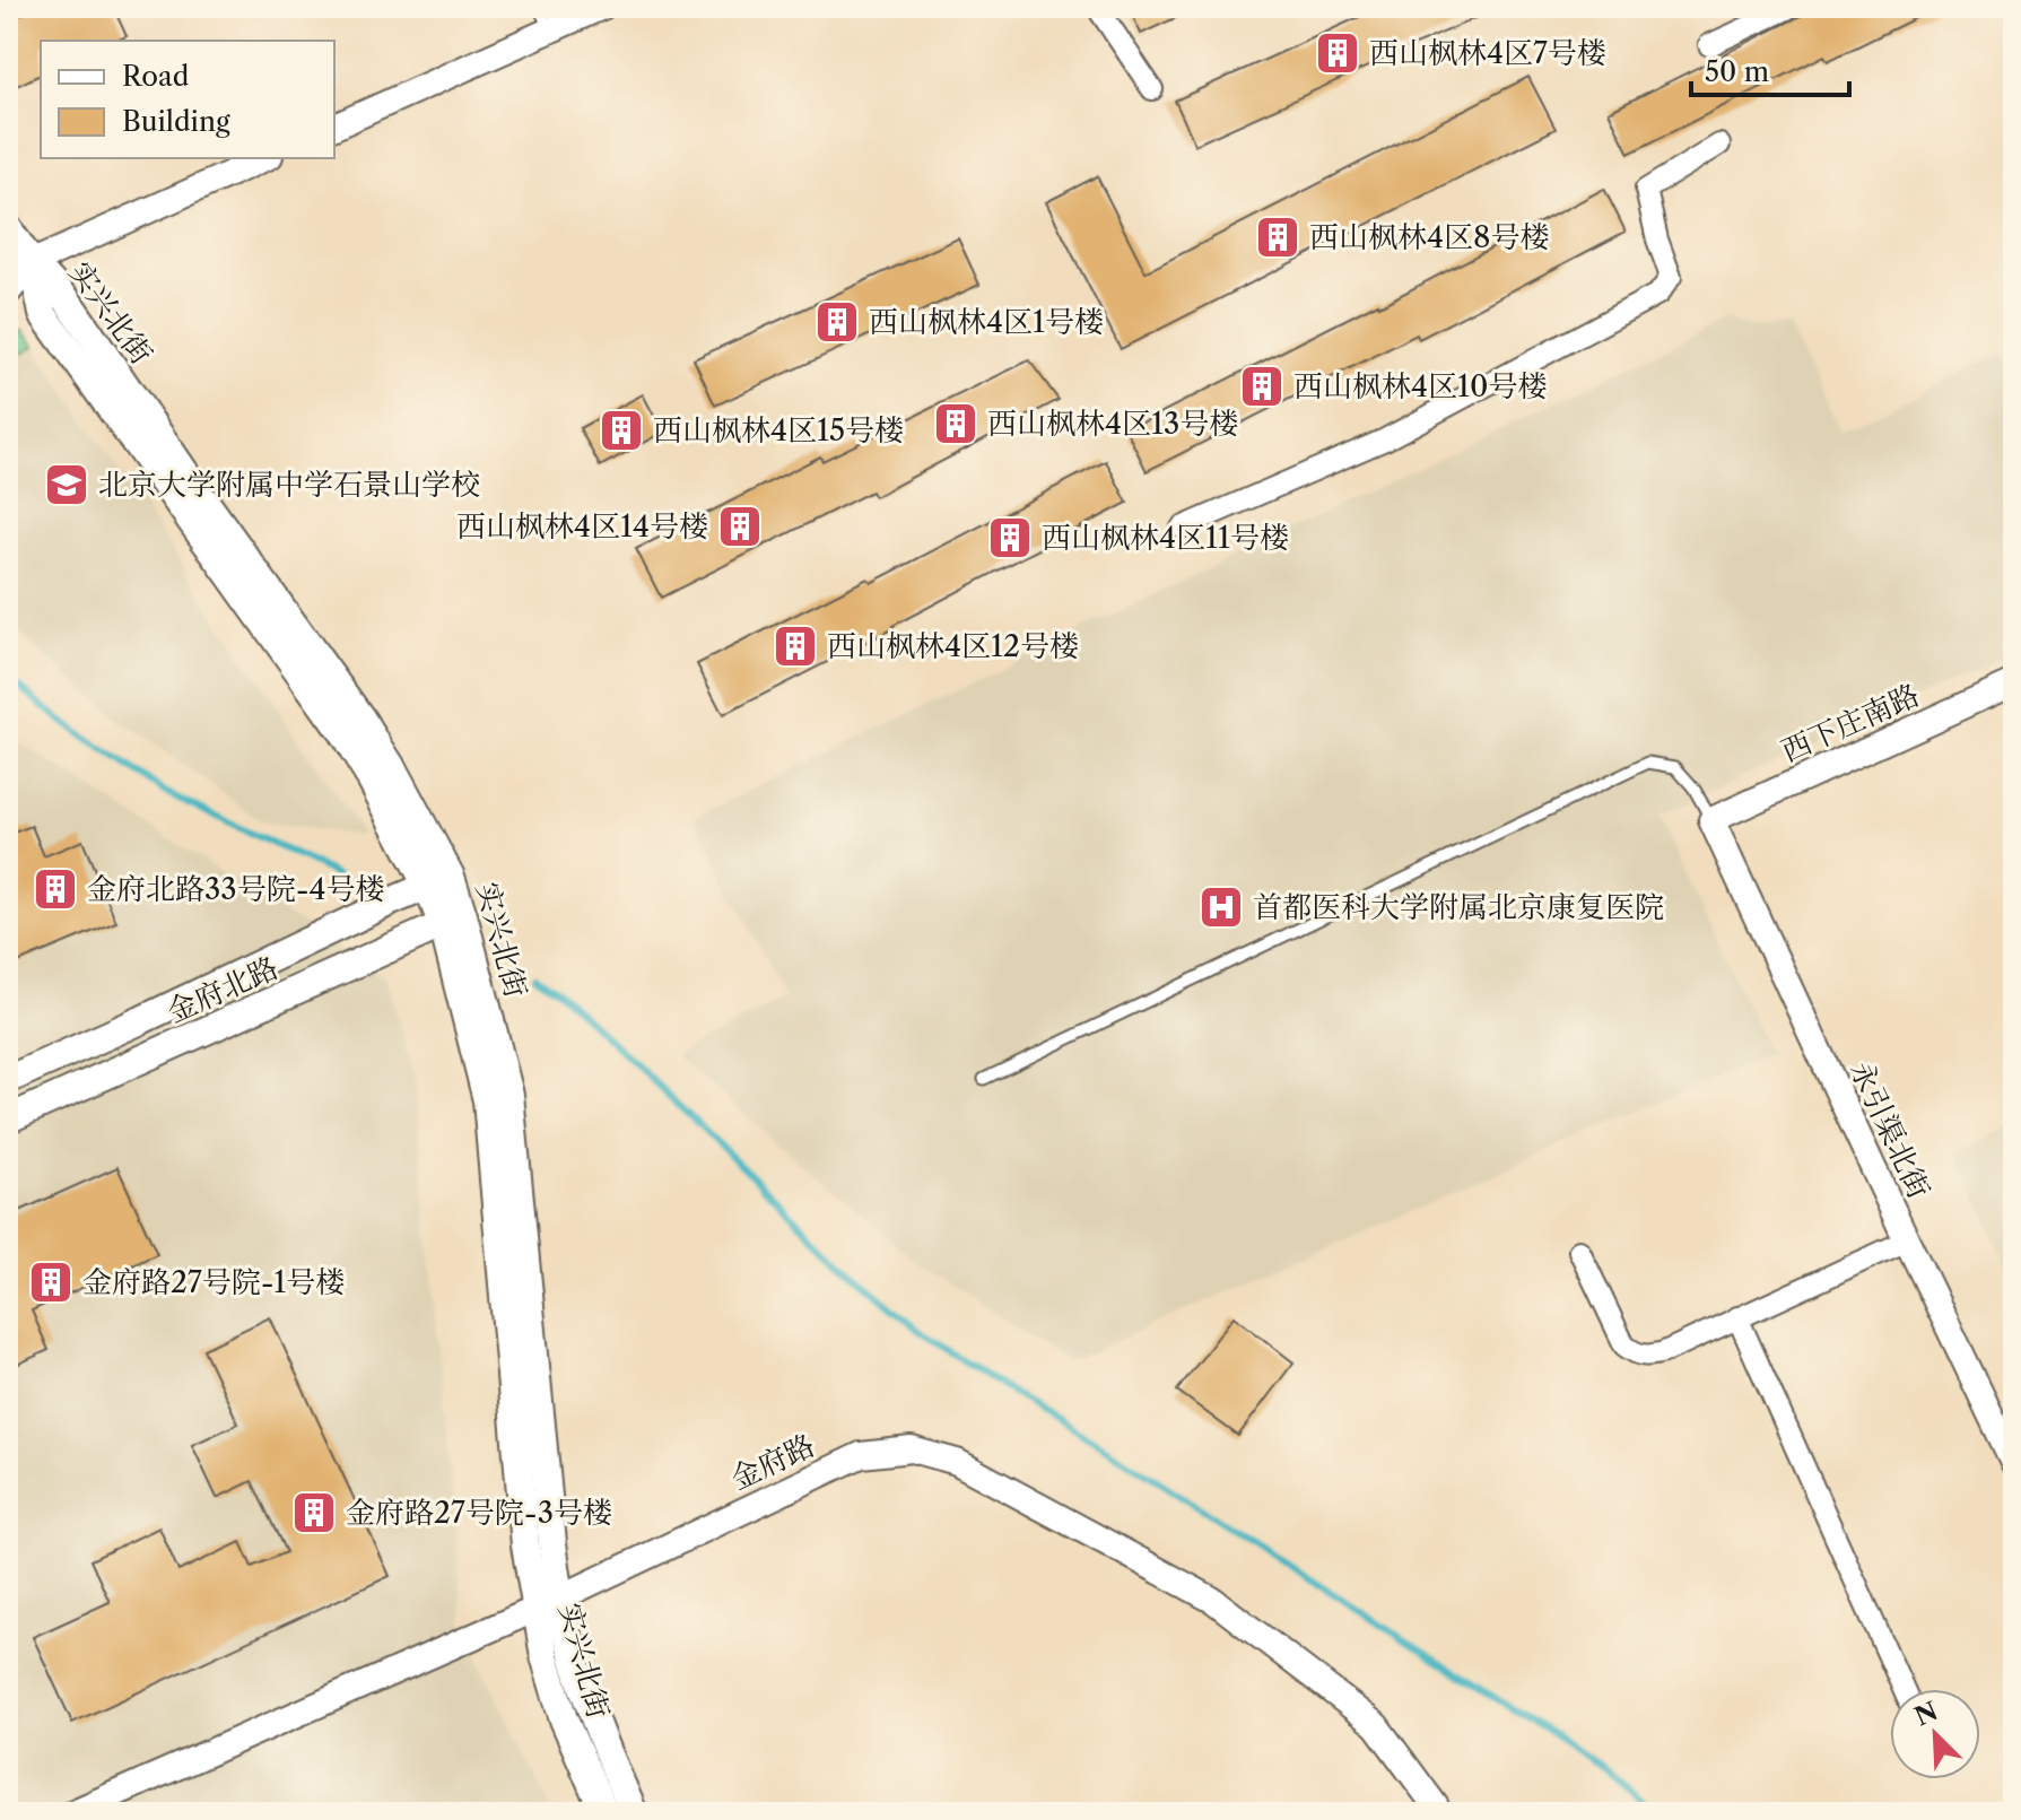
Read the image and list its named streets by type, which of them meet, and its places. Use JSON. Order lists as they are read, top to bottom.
{
  "streets": {
    "main road": ["实兴北街", "金府北路"],
    "street": ["西下庄南路", "永引渠北街", "金府路"]
  },
  "crossings": [
    ["实兴北街", "金府北路"],
    ["实兴北街", "金府路"],
    ["西下庄南路", "永引渠北街"]
  ],
  "places": {
    "building": [
      "西山枫林4区7号楼",
      "西山枫林4区8号楼",
      "西山枫林4区1号楼",
      "西山枫林4区10号楼",
      "西山枫林4区13号楼",
      "西山枫林4区15号楼",
      "西山枫林4区14号楼",
      "西山枫林4区11号楼",
      "西山枫林4区12号楼",
      "金府北路33号院-4号楼",
      "金府路27号院-1号楼",
      "金府路27号院-3号楼"
    ],
    "school or university": ["北京大学附属中学石景山学校"],
    "hospital": ["首都医科大学附属北京康复医院"]
  },
  "legend": ["Road", "Building"],
  "scale_bar": "50 m",
  "north": "top left"
}
